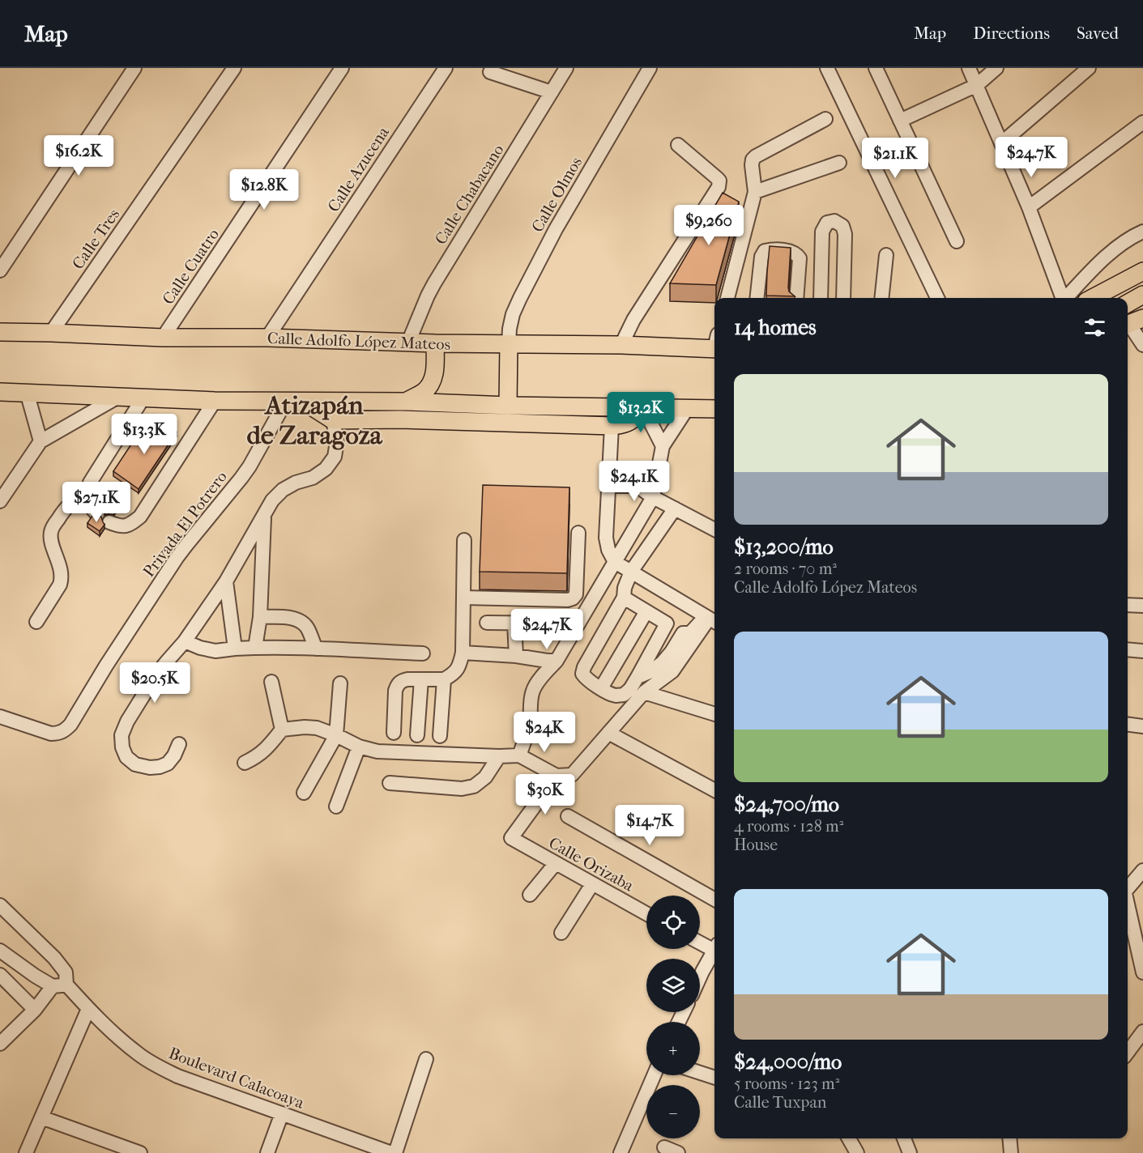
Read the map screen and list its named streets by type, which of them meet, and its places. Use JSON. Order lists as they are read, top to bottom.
{
  "streets": {
    "main road": ["Calle Adolfo López Mateos"],
    "street": [
      "Calle Azucena",
      "Calle Chabacano",
      "Calle Olmos",
      "Calle Tres",
      "Calle Cuatro",
      "Privada El Potrero",
      "Calle Orizaba",
      "Boulevard Calacoaya"
    ]
  },
  "crossings": [
    ["Calle Azucena", "Calle Adolfo López Mateos"],
    ["Calle Chabacano", "Calle Adolfo López Mateos"],
    ["Calle Olmos", "Calle Adolfo López Mateos"],
    ["Calle Tres", "Calle Adolfo López Mateos"],
    ["Calle Cuatro", "Calle Adolfo López Mateos"]
  ],
  "districts": ["Atizapán de Zaragoza"],
  "page": {
    "header": "Map",
    "nav": ["Map", "Directions", "Saved"],
    "price": [
      "$16.2K",
      "$24.7K",
      "$21.1K",
      "$12.8K",
      "$9,260",
      "$13.2K",
      "$13.3K",
      "$24.1K",
      "$27.1K",
      "$24.7K",
      "$20.5K",
      "$24K",
      "$30K",
      "$14.7K"
    ],
    "heading": "14 homes",
    "list": [
      {
        "name": "$13,200/mo",
        "note": "2 rooms · 70 m² · Calle Adolfo López Mateos"
      },
      {
        "name": "$24,700/mo",
        "note": "4 rooms · 128 m² · House"
      },
      {
        "name": "$24,000/mo",
        "note": "5 rooms · 123 m² · Calle Tuxpan"
      }
    ],
    "map_buttons": ["+", "−"]
  }
}
